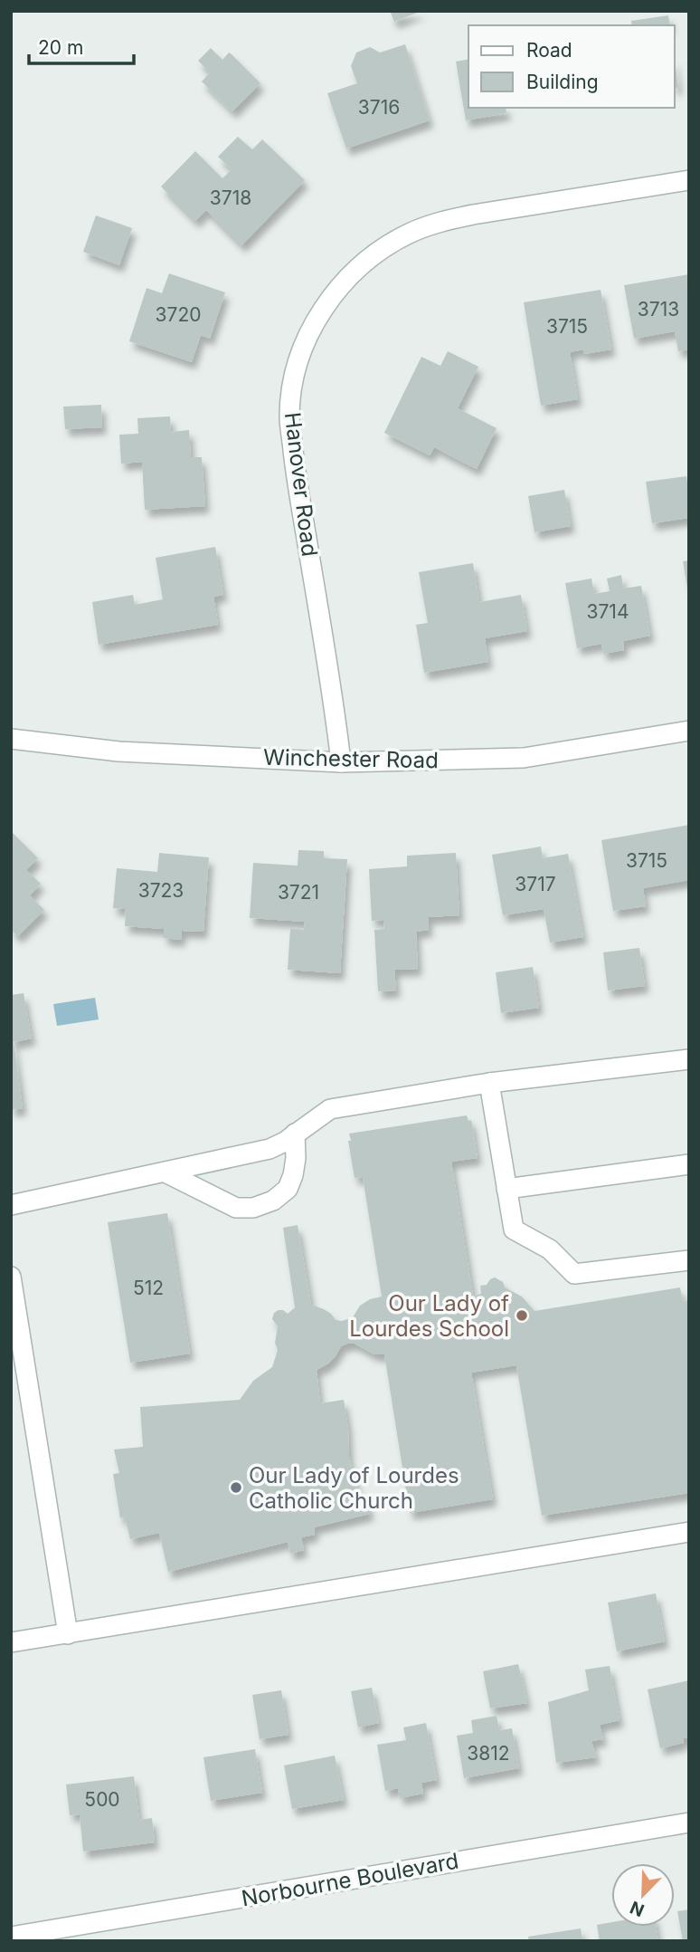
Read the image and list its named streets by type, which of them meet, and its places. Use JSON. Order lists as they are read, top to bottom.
{
  "streets": {
    "street": ["Hanover Road", "Winchester Road", "Norbourne Boulevard"]
  },
  "crossings": [
    ["Hanover Road", "Winchester Road"]
  ],
  "places": ["Our Lady of Lourdes School", "Our Lady of Lourdes Catholic Church"],
  "house_numbers": [
    "3716",
    "3718",
    "3713",
    "3720",
    "3715",
    "3714",
    "3715",
    "3717",
    "3723",
    "3721",
    "512",
    "3812",
    "500"
  ],
  "legend": ["Road", "Building"],
  "scale_bar": "20 m",
  "north": "bottom left"
}
